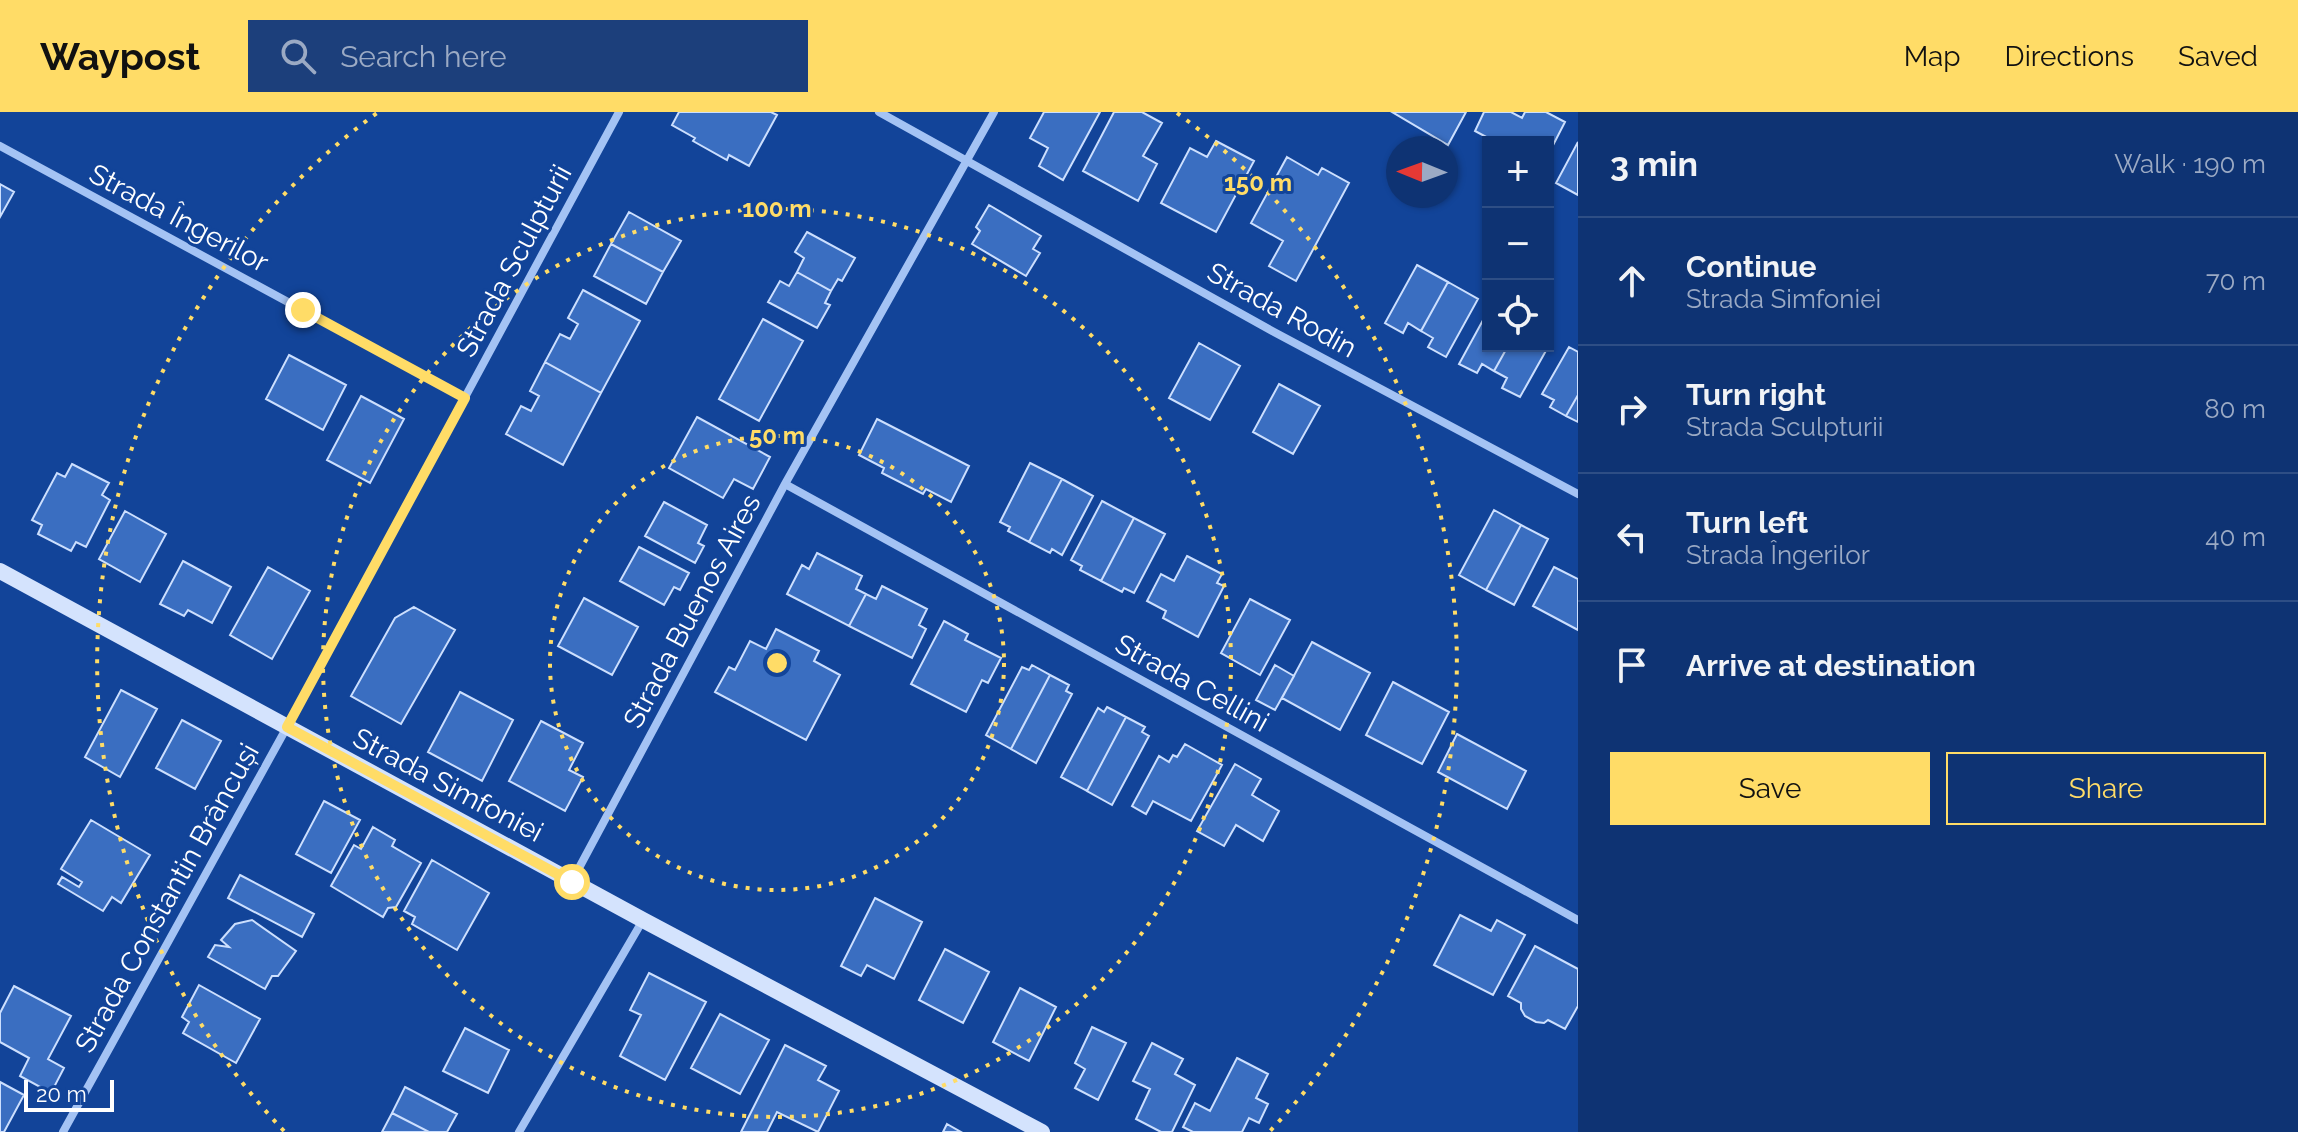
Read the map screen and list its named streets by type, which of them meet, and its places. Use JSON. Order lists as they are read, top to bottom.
{
  "streets": {
    "street": [
      "Strada Îngerilor",
      "Strada Sculpturii",
      "Strada Rodin",
      "Strada Buenos Aires",
      "Strada Cellini",
      "Strada Simfoniei",
      "Strada Constantin Brâncuși"
    ]
  },
  "crossings": [
    ["Strada Îngerilor", "Strada Sculpturii"],
    ["Strada Sculpturii", "Strada Simfoniei"],
    ["Strada Sculpturii", "Strada Constantin Brâncuși"],
    ["Strada Rodin", "Strada Buenos Aires"],
    ["Strada Buenos Aires", "Strada Cellini"],
    ["Strada Buenos Aires", "Strada Simfoniei"],
    ["Strada Simfoniei", "Strada Constantin Brâncuși"]
  ],
  "scale_bar": "20 m",
  "north": "left",
  "page": {
    "header": "Waypost",
    "search": "Search here",
    "nav": ["Map", "Directions", "Saved"],
    "heading": ["3 min", "Walk · 190 m"],
    "map_buttons": ["+", "−"],
    "list": [
      ["Continue", "Strada Simfoniei", "70 m"],
      ["Turn right", "Strada Sculpturii", "80 m"],
      ["Turn left", "Strada Îngerilor", "40 m"],
      "Arrive at destination"
    ],
    "buttons": ["Save", "Share"],
    "scale": "20 m"
  },
  "rings": ["150 m", "100 m", "50 m"]
}
